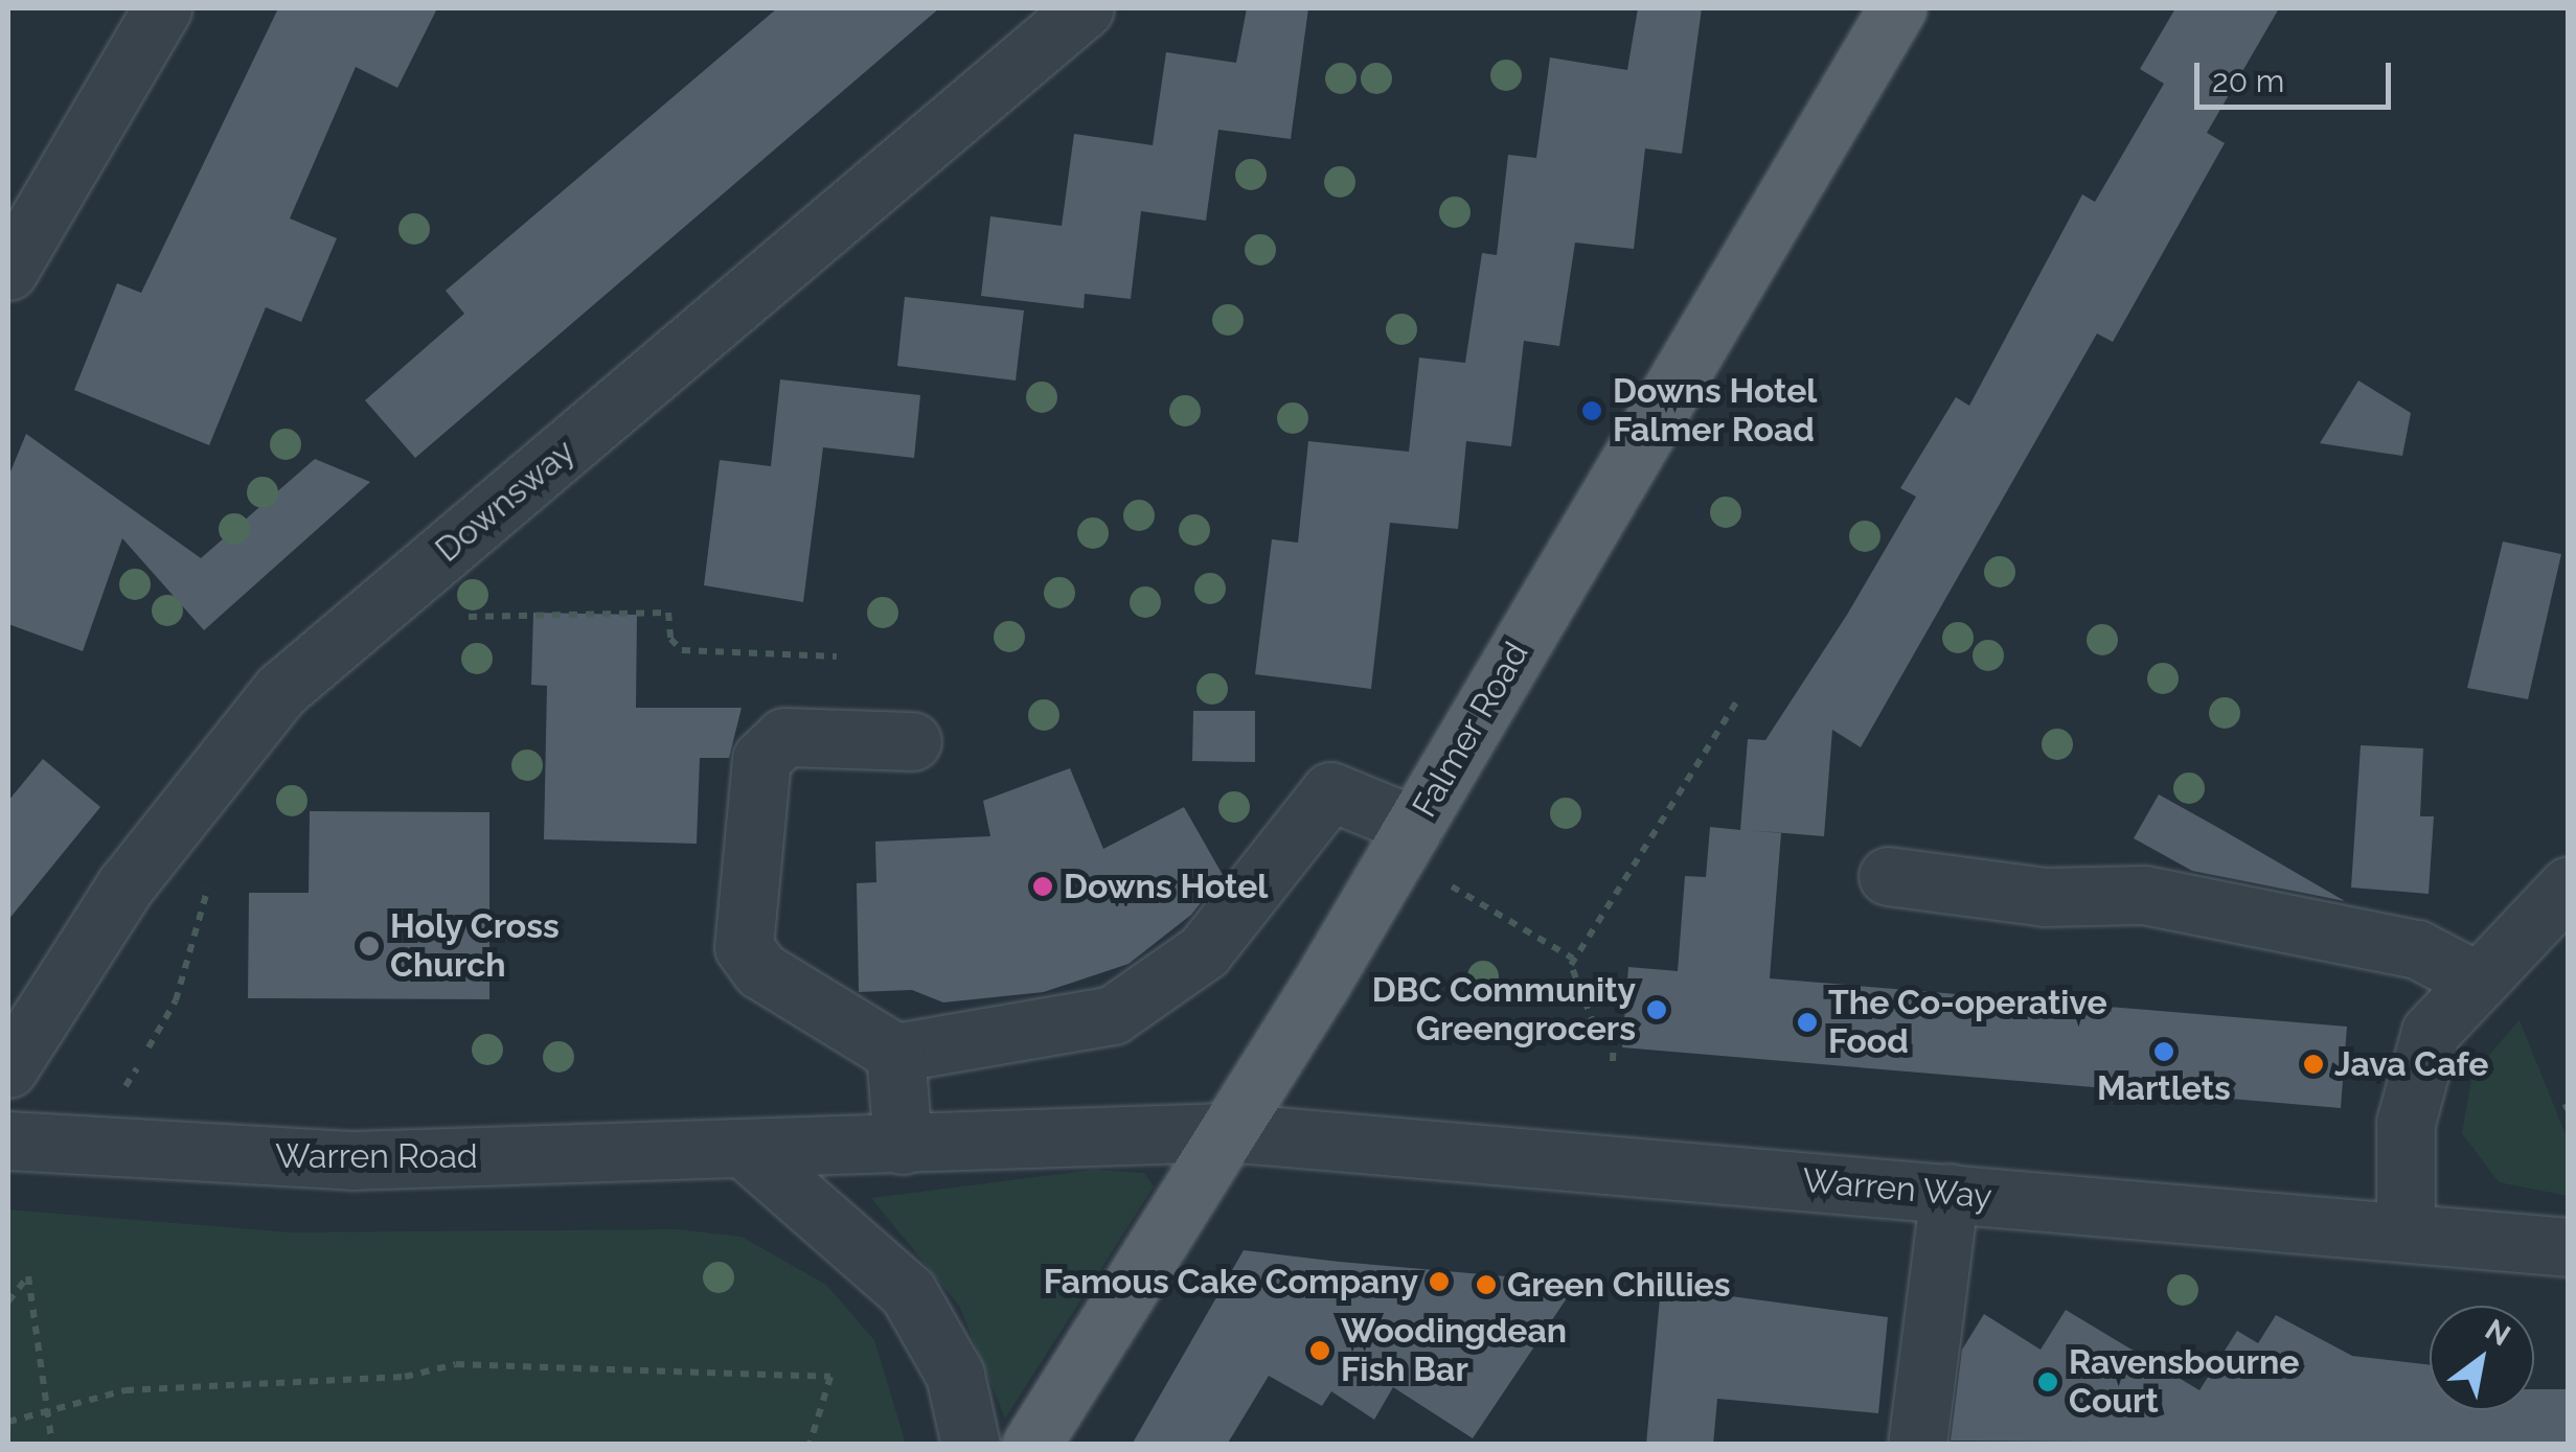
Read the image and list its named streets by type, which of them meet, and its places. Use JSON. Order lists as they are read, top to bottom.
{
  "streets": {
    "main road": ["Falmer Road"],
    "street": ["Downsway", "Warren Road", "Warren Way"]
  },
  "crossings": [
    ["Falmer Road", "Warren Road"],
    ["Falmer Road", "Warren Way"],
    ["Warren Road", "Warren Way"]
  ],
  "places": [
    "Downs Hotel Falmer Road",
    "Downs Hotel",
    "Holy Cross Church",
    "DBC Community Greengrocers",
    "The Co-operative Food",
    "Martlets",
    "Java Cafe",
    "Famous Cake Company",
    "Green Chillies",
    "Woodingdean Fish Bar",
    "Ravensbourne Court"
  ],
  "scale_bar": "20 m",
  "north": "top right"
}
